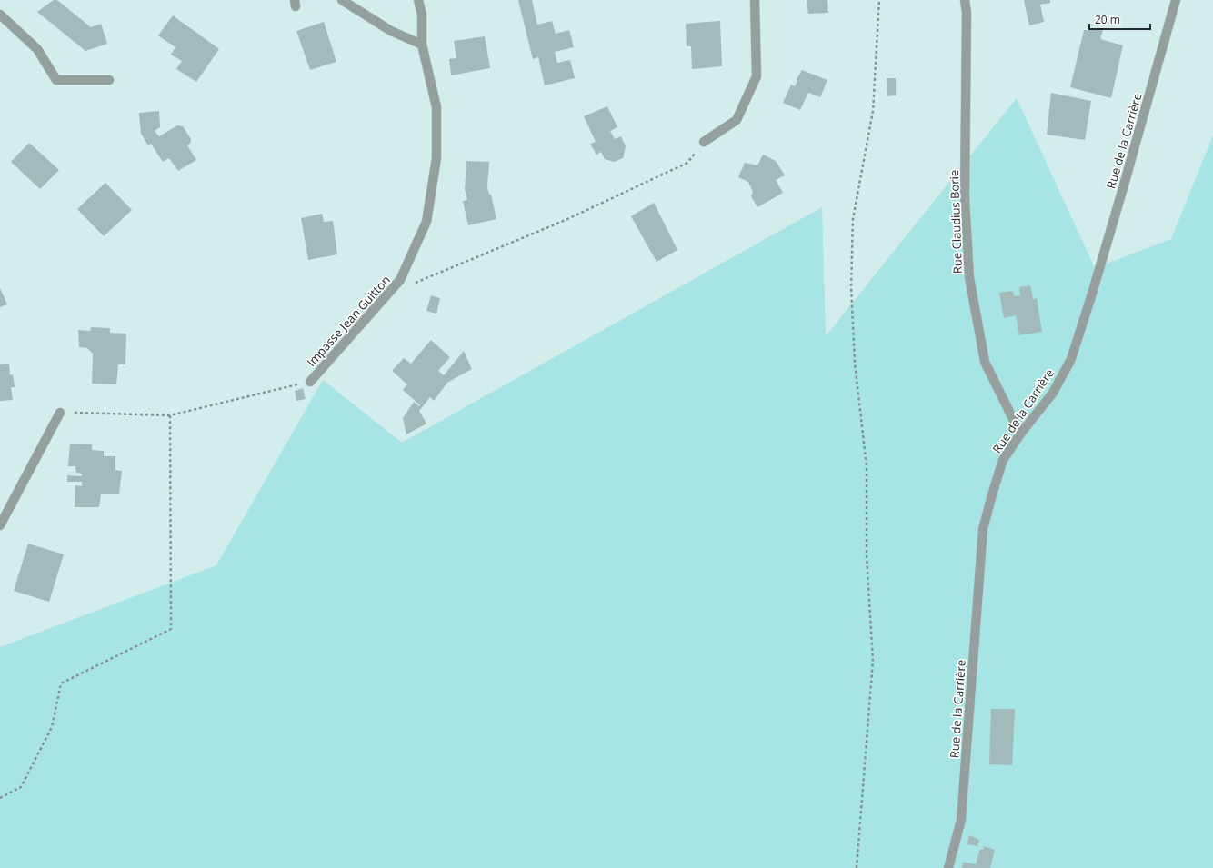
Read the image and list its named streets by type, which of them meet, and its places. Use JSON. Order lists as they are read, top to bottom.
{
  "streets": {
    "street": ["Rue de la Carrière", "Rue Claudius Borie", "Impasse Jean Guitton"]
  },
  "crossings": [
    ["Rue de la Carrière", "Rue Claudius Borie"]
  ],
  "scale_bar": "20 m"
}
